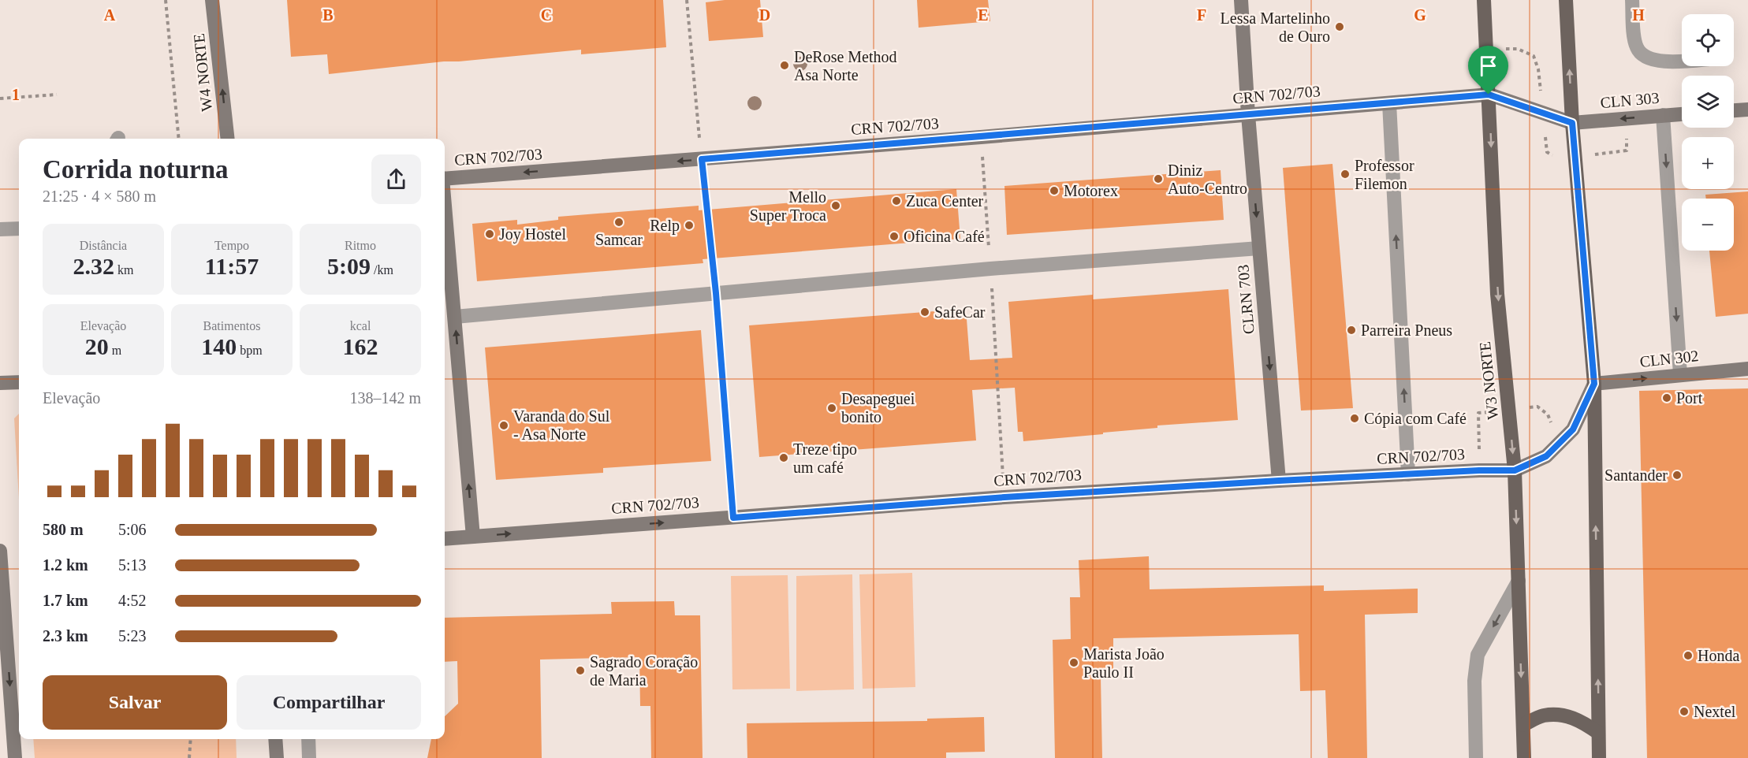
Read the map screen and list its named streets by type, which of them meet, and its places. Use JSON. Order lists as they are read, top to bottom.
{
  "streets": {
    "main road": ["W3 NORTE"],
    "street": [
      "W4 NORTE",
      "CRN 702/703",
      "CLN 303",
      "CLRN 703",
      "CLN 302"
    ]
  },
  "crossings": [
    ["CRN 702/703", "CLN 303"],
    ["CRN 702/703", "CLRN 703"],
    ["CRN 702/703", "CLN 302"],
    ["CRN 702/703", "W3 NORTE"]
  ],
  "one_way": [
    "W4 NORTE",
    "CLN 303",
    "CLRN 703",
    "CLN 302"
  ],
  "places": [
    "Lessa Martelinho de Ouro",
    "DeRose Method Asa Norte",
    "Professor Filemon",
    "Diniz Auto-Centro",
    "Motorex",
    "Zuca Center",
    "Mello Super Troca",
    "Samcar",
    "Relp",
    "Joy Hostel",
    "Oficina Café",
    "SafeCar",
    "Parreira Pneus",
    "Port",
    "Desapeguei bonito",
    "Cópia com Café",
    "Varanda do Sul - Asa Norte",
    "Treze tipo um café",
    "Santander",
    "Honda",
    "Marista João Paulo II",
    "Sagrado Coração de Maria",
    "Nextel"
  ],
  "page": {
    "map_buttons": ["+", "−"],
    "heading": ["Corrida noturna", "21:25 · 4 × 580 m"],
    "stats": [
      ["Distância", "2.32 km"],
      ["Tempo", "11:57"],
      ["Ritmo", "5:09 /km"],
      ["Elevação", "20 m"],
      ["Batimentos", "140 bpm"],
      ["kcal", "162"]
    ],
    "chart": ["Elevação", "138–142 m"],
    "list": [
      {
        "name": "580 m",
        "note": "5:06"
      },
      {
        "name": "1.2 km",
        "note": "5:13"
      },
      {
        "name": "1.7 km",
        "note": "4:52"
      },
      {
        "name": "2.3 km",
        "note": "5:23"
      }
    ],
    "buttons": ["Salvar", "Compartilhar"]
  },
  "grid": {
    "columns": [
      "A",
      "B",
      "C",
      "D",
      "E",
      "F",
      "G",
      "H"
    ],
    "rows": ["1"]
  }
}
